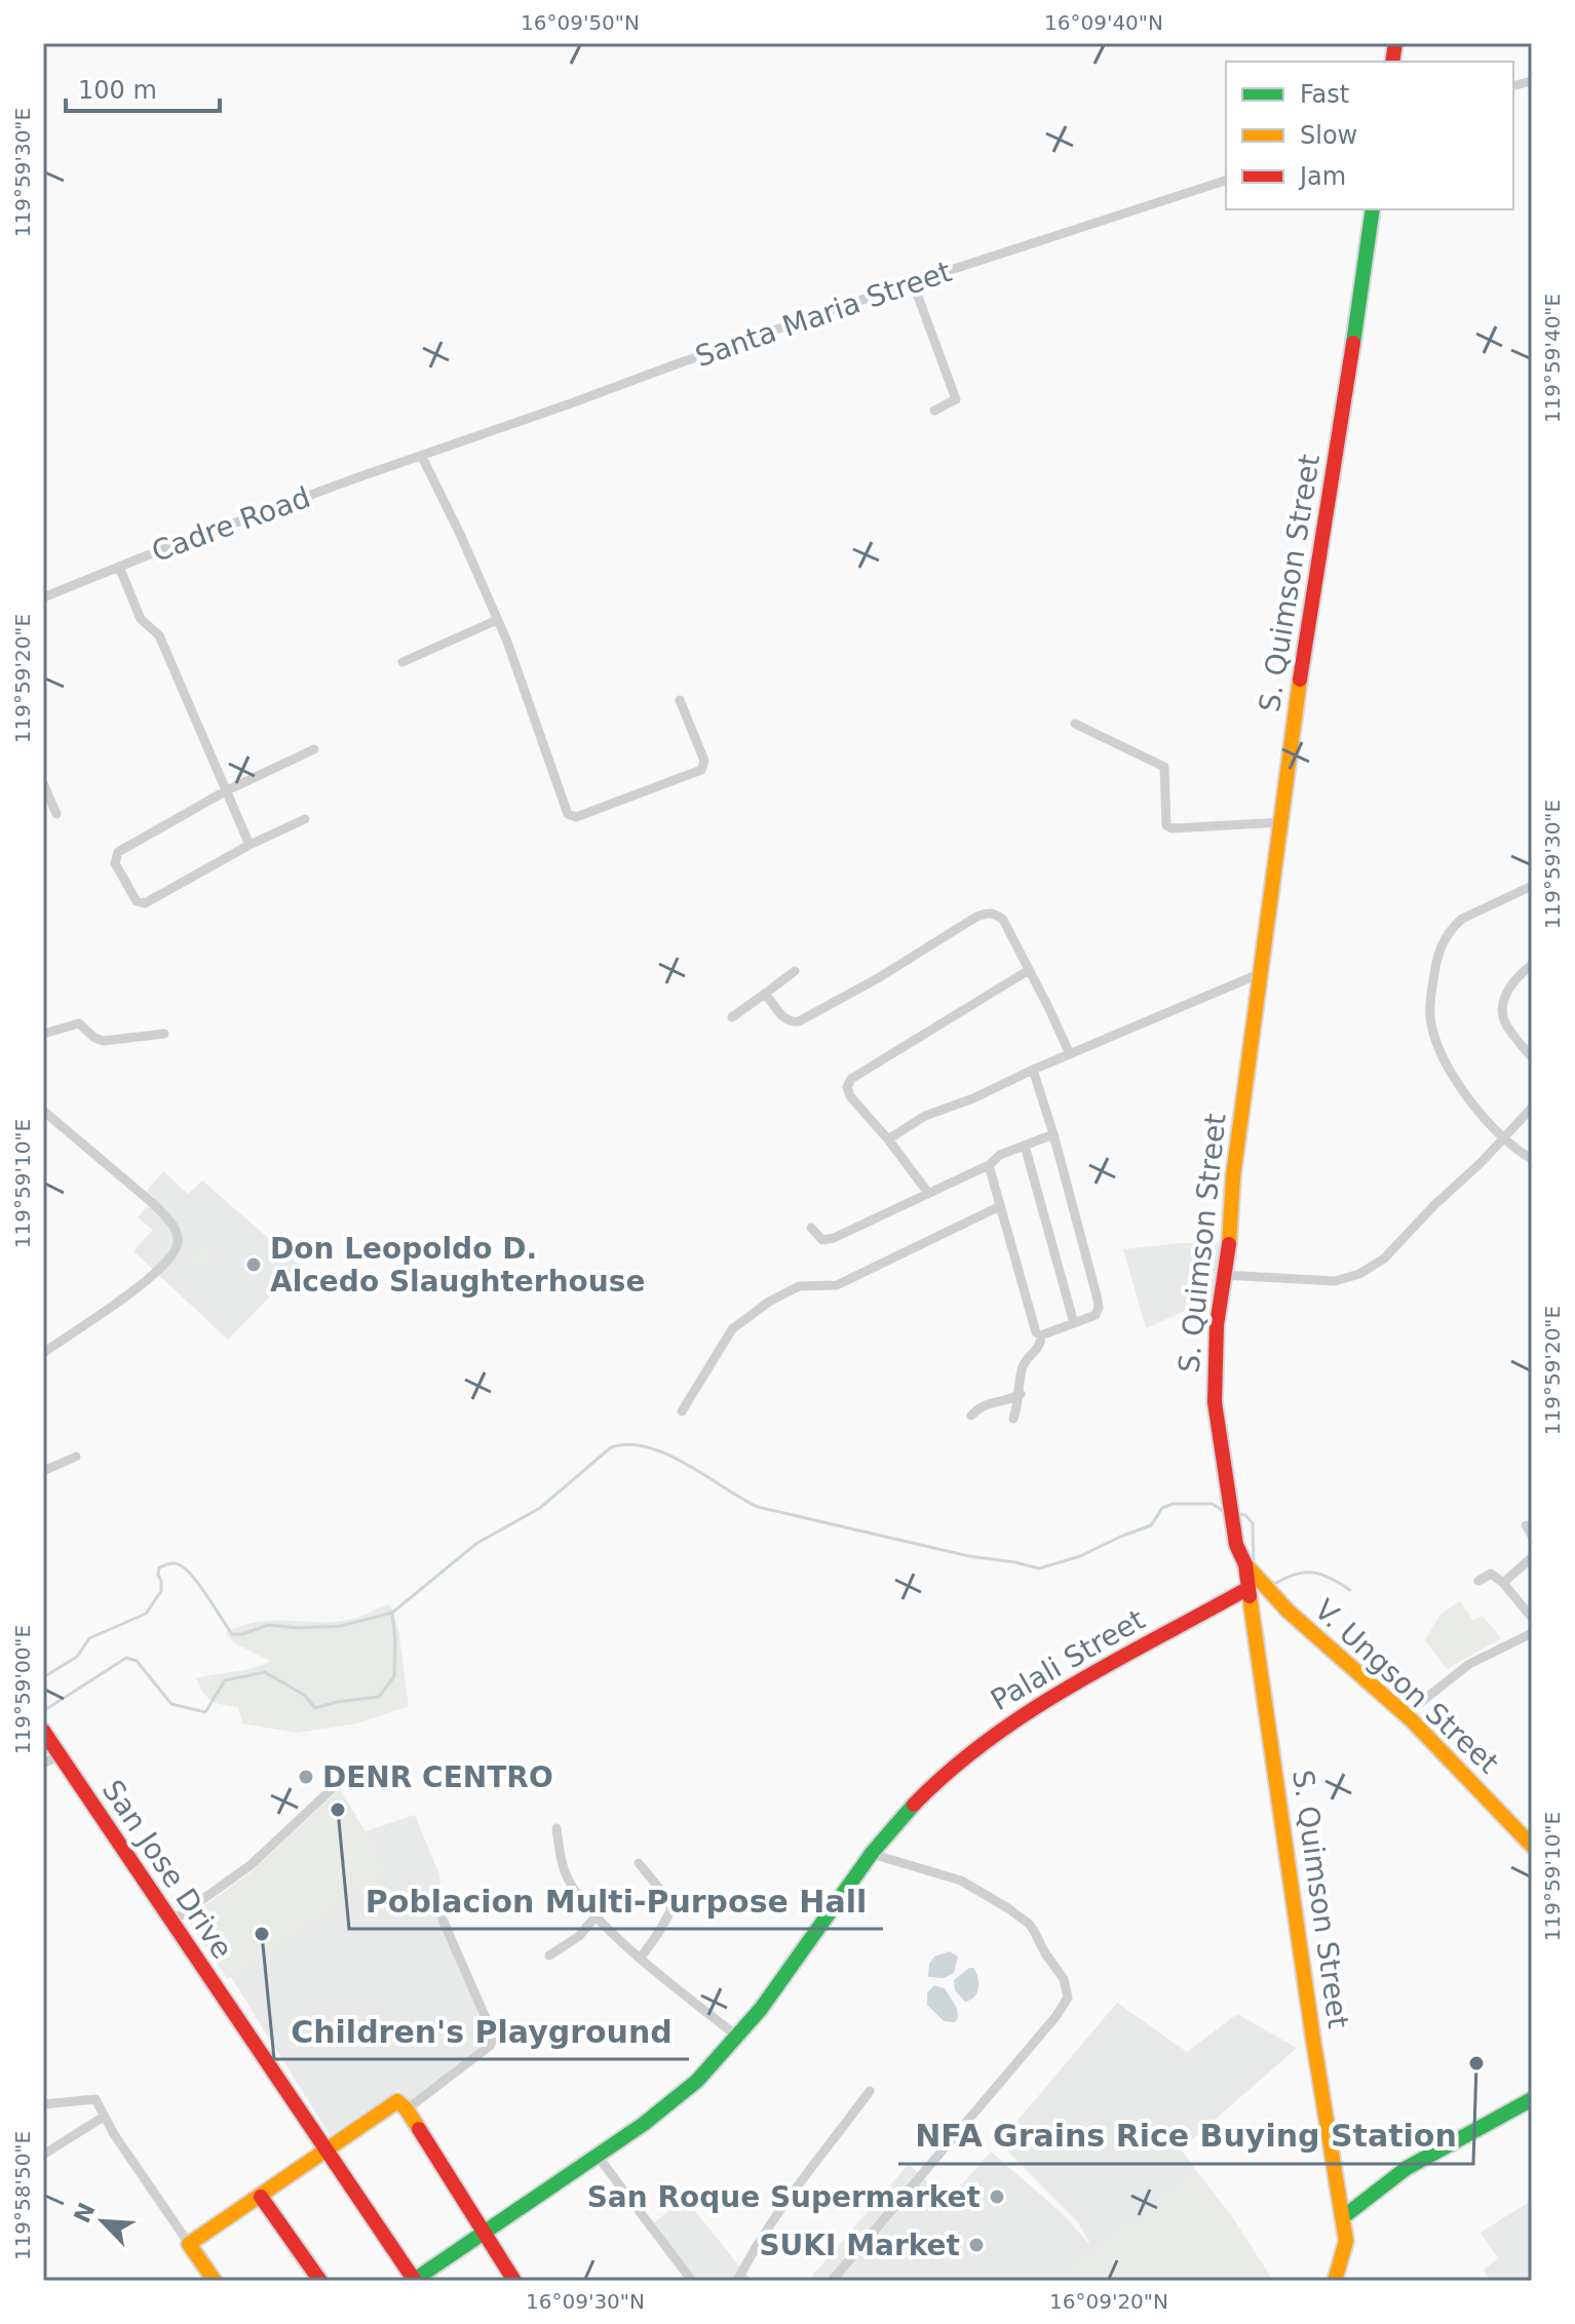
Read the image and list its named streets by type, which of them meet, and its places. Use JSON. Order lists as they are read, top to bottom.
{
  "streets": {
    "street": [
      "Santa Maria Street",
      "Cadre Road",
      "S. Quimson Street",
      "Palali Street",
      "V. Ungson Street",
      "San Jose Drive"
    ]
  },
  "crossings": [
    ["Santa Maria Street", "Cadre Road"],
    ["S. Quimson Street", "Palali Street"],
    ["S. Quimson Street", "V. Ungson Street"],
    ["Palali Street", "San Jose Drive"]
  ],
  "places": [
    "Don Leopoldo D. Alcedo Slaughterhouse",
    "DENR CENTRO",
    "Poblacion Multi-Purpose Hall",
    "Children's Playground",
    "NFA Grains Rice Buying Station",
    "San Roque Supermarket",
    "SUKI Market"
  ],
  "legend": ["Fast", "Slow", "Jam"],
  "scale_bar": "100 m",
  "north": "top left",
  "coordinates": [
    "16°09'50\"N",
    "16°09'40\"N",
    "119°59'30\"E",
    "119°59'40\"E",
    "119°59'20\"E",
    "119°59'10\"E",
    "119°59'00\"E",
    "119°58'50\"E",
    "16°09'30\"N",
    "16°09'20\"N"
  ]
}
